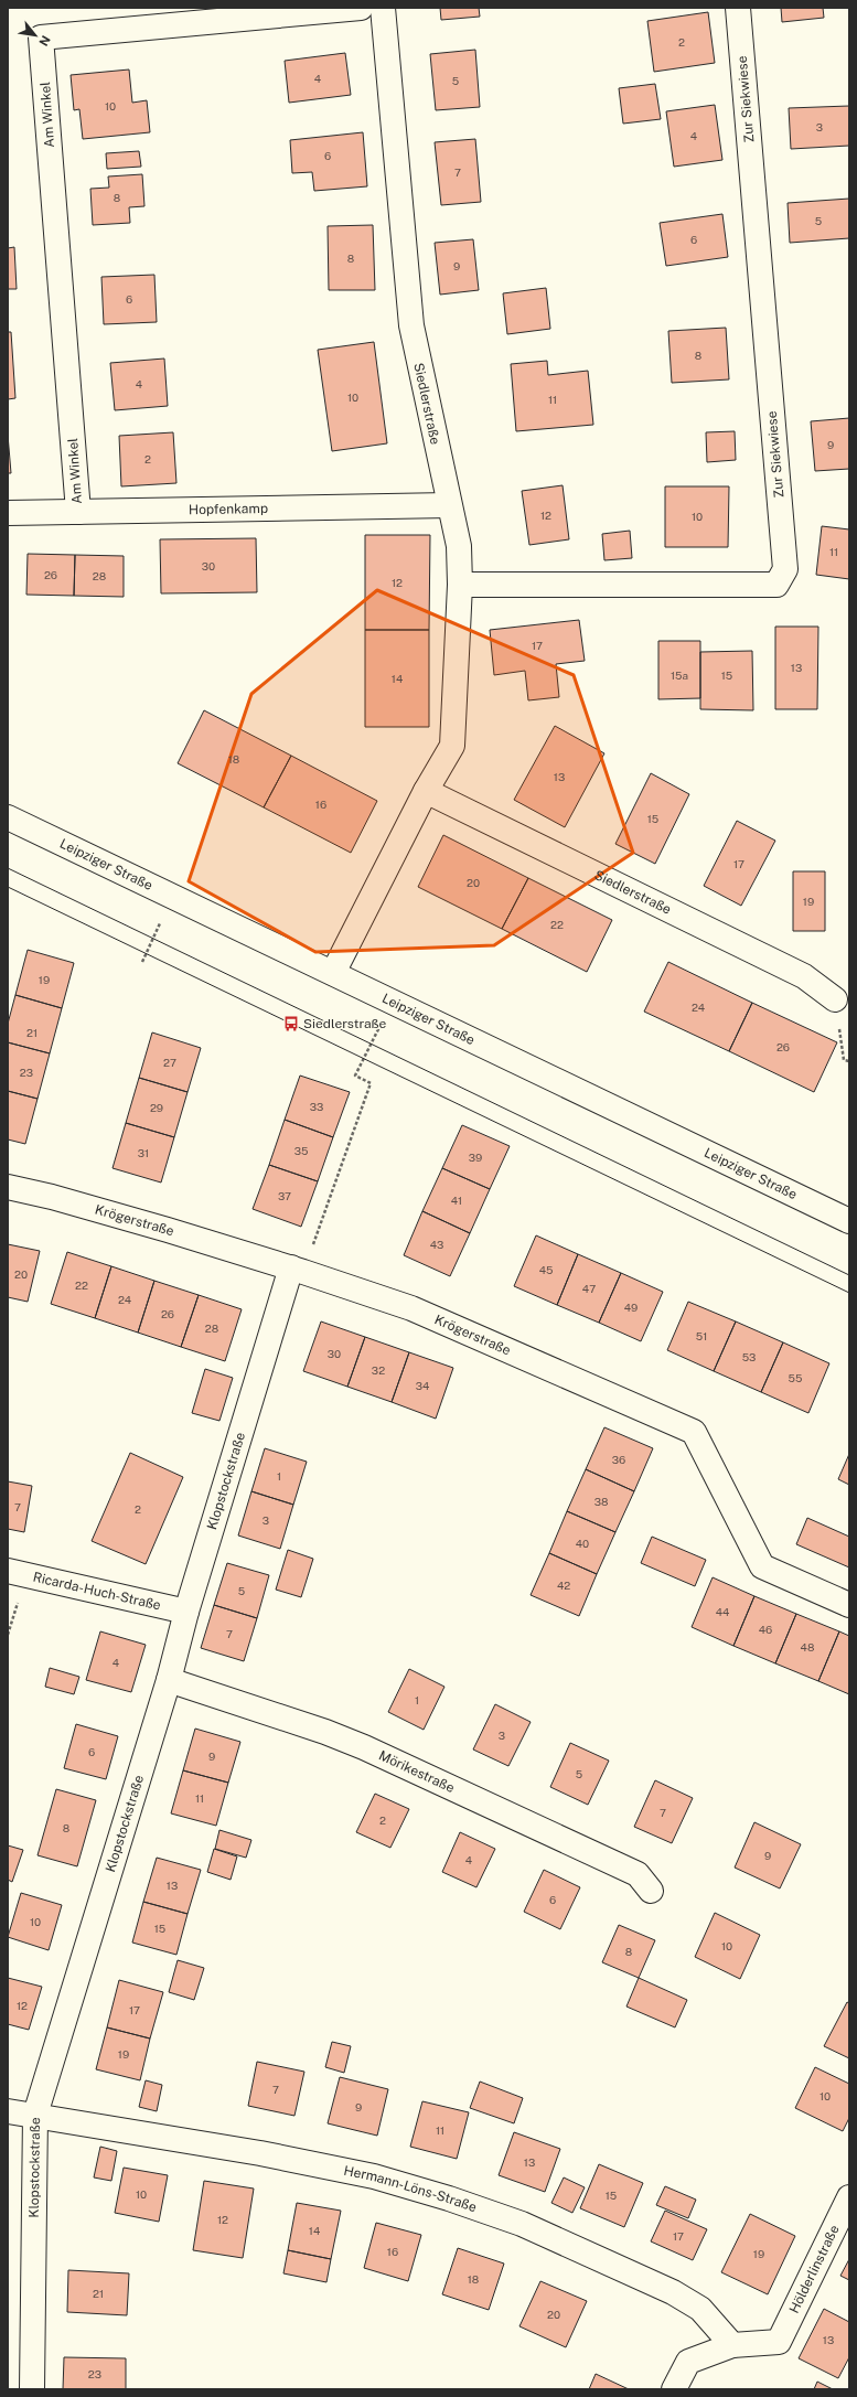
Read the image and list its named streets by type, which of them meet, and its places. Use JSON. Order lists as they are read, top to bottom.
{
  "streets": {
    "street": [
      "Zur Siekwiese",
      "Am Winkel",
      "Siedlerstraße",
      "Hopfenkamp",
      "Leipziger Straße",
      "Krögerstraße",
      "Klopstockstraße",
      "Ricarda-Huch-Straße",
      "Mörikestraße",
      "Hermann-Löns-Straße",
      "Hölderlinstraße"
    ]
  },
  "crossings": [
    ["Zur Siekwiese", "Siedlerstraße"],
    ["Am Winkel", "Hopfenkamp"],
    ["Siedlerstraße", "Hopfenkamp"],
    ["Siedlerstraße", "Leipziger Straße"],
    ["Krögerstraße", "Klopstockstraße"],
    ["Klopstockstraße", "Ricarda-Huch-Straße"],
    ["Klopstockstraße", "Mörikestraße"],
    ["Klopstockstraße", "Hermann-Löns-Straße"],
    ["Hermann-Löns-Straße", "Hölderlinstraße"]
  ],
  "places": {
    "bus stop": ["Siedlerstraße"]
  },
  "house_numbers": [
    "2",
    "4",
    "5",
    "10",
    "3",
    "4",
    "6",
    "7",
    "8",
    "5",
    "6",
    "8",
    "9",
    "6",
    "8",
    "4",
    "10",
    "11",
    "9",
    "2",
    "12",
    "10",
    "11",
    "30",
    "26",
    "28",
    "12",
    "17",
    "13",
    "15a",
    "15",
    "14",
    "18",
    "13",
    "16",
    "15",
    "17",
    "20",
    "19",
    "22",
    "19",
    "24",
    "21",
    "26",
    "27",
    "23",
    "33",
    "29",
    "35",
    "31",
    "39",
    "37",
    "41",
    "43",
    "45",
    "20",
    "22",
    "47",
    "24",
    "49",
    "26",
    "28",
    "51",
    "30",
    "53",
    "32",
    "55",
    "34",
    "36",
    "1",
    "38",
    "7",
    "2",
    "3",
    "40",
    "42",
    "5",
    "44",
    "46",
    "7",
    "48",
    "4",
    "1",
    "3",
    "6",
    "9",
    "5",
    "11",
    "7",
    "2",
    "8",
    "9",
    "4",
    "13",
    "6",
    "10",
    "15",
    "10",
    "8",
    "12",
    "17",
    "19",
    "7",
    "10",
    "9",
    "11",
    "13",
    "10",
    "15",
    "12",
    "14",
    "17",
    "16",
    "19",
    "18",
    "21",
    "20",
    "13",
    "23"
  ],
  "north": "bottom right"
}
